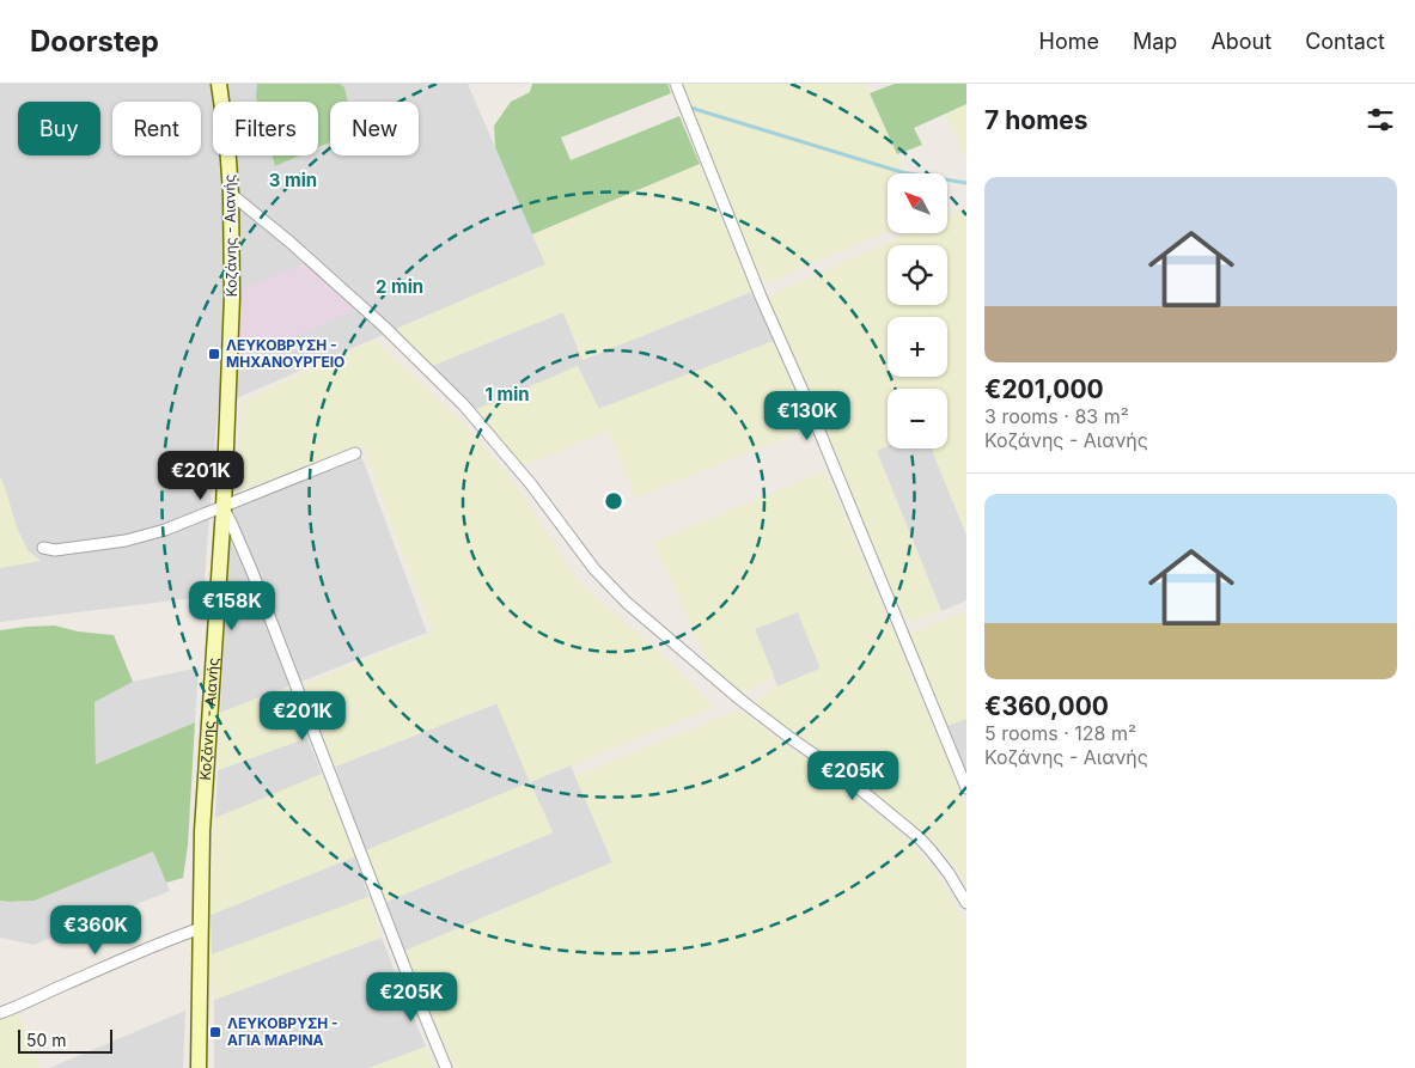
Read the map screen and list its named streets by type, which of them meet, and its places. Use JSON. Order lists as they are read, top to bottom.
{
  "streets": {
    "main road": ["Κοζάνης - Αιανής"]
  },
  "places": {
    "transit": ["ΛΕΥΚΟΒΡΥΣΗ - ΜΗΧΑΝΟΥΡΓΕΙΟ", "ΛΕΥΚΟΒΡΥΣΗ - ΑΓΙΑ ΜΑΡΙΝΑ"]
  },
  "scale_bar": "50 m",
  "north": "top left",
  "page": {
    "header": "Doorstep",
    "nav": [
      "Home",
      "Map",
      "About",
      "Contact"
    ],
    "heading": "7 homes",
    "chip": [
      "Buy",
      "Rent",
      "Filters",
      "New"
    ],
    "list": [
      {
        "name": "€201,000",
        "note": "3 rooms · 83 m² · Κοζάνης - Αιανής"
      },
      {
        "name": "€360,000",
        "note": "5 rooms · 128 m² · Κοζάνης - Αιανής"
      }
    ],
    "map_buttons": ["+", "−"],
    "price": [
      "€130K",
      "€201K",
      "€158K",
      "€201K",
      "€205K",
      "€360K",
      "€205K"
    ],
    "scale": "50 m"
  },
  "rings": ["3 min", "2 min", "1 min"]
}
